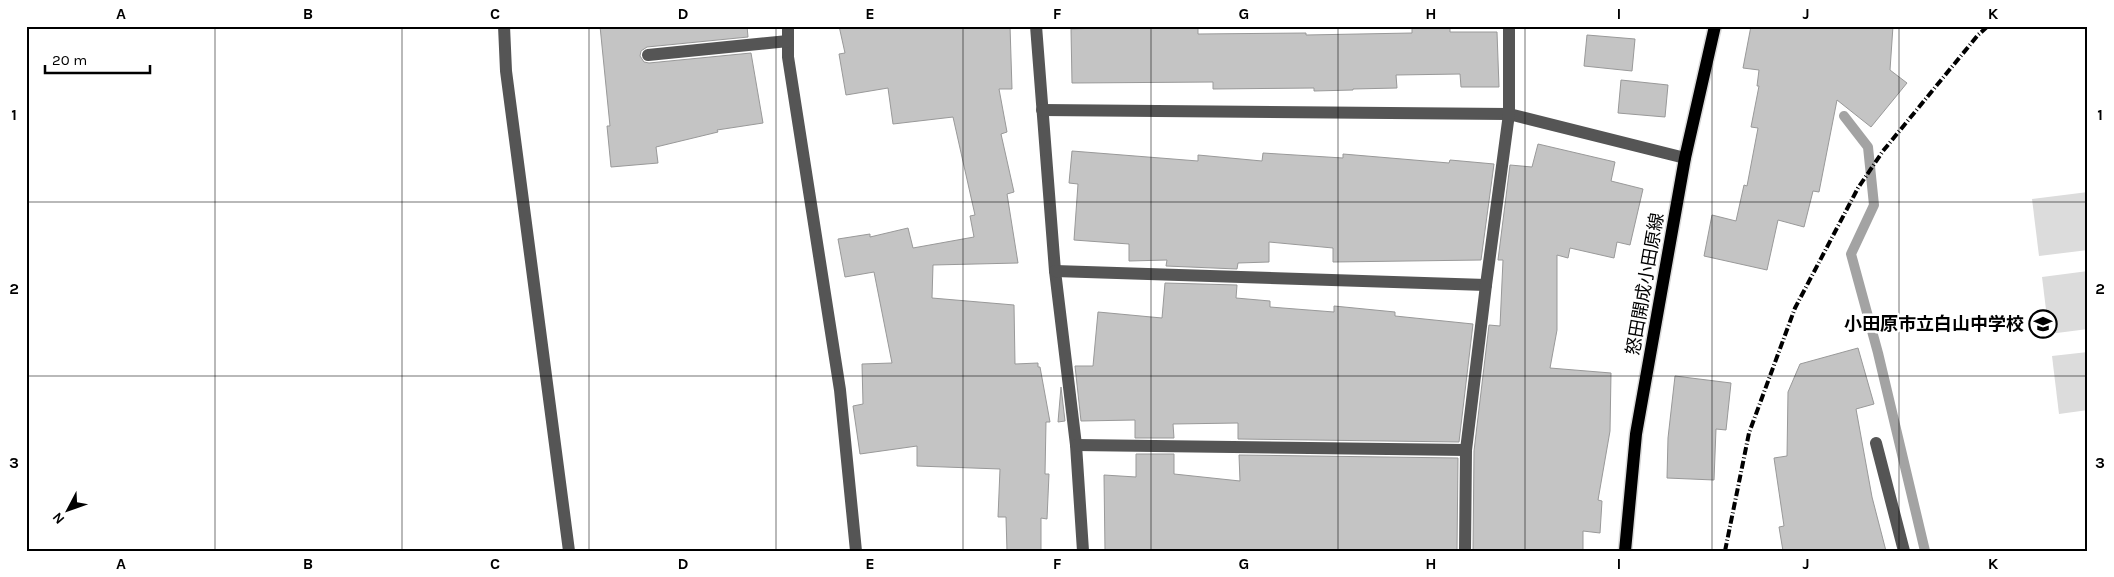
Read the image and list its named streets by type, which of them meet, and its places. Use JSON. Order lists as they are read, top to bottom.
{
  "streets": {
    "main road": ["怒田開成小田原線"]
  },
  "places": {
    "school or university": ["小田原市立白山中学校"]
  },
  "scale_bar": "20 m",
  "north": "bottom left",
  "grid": {
    "columns": [
      "A",
      "B",
      "C",
      "D",
      "E",
      "F",
      "G",
      "H",
      "I",
      "J",
      "K"
    ],
    "rows": ["1", "2", "3"]
  }
}
